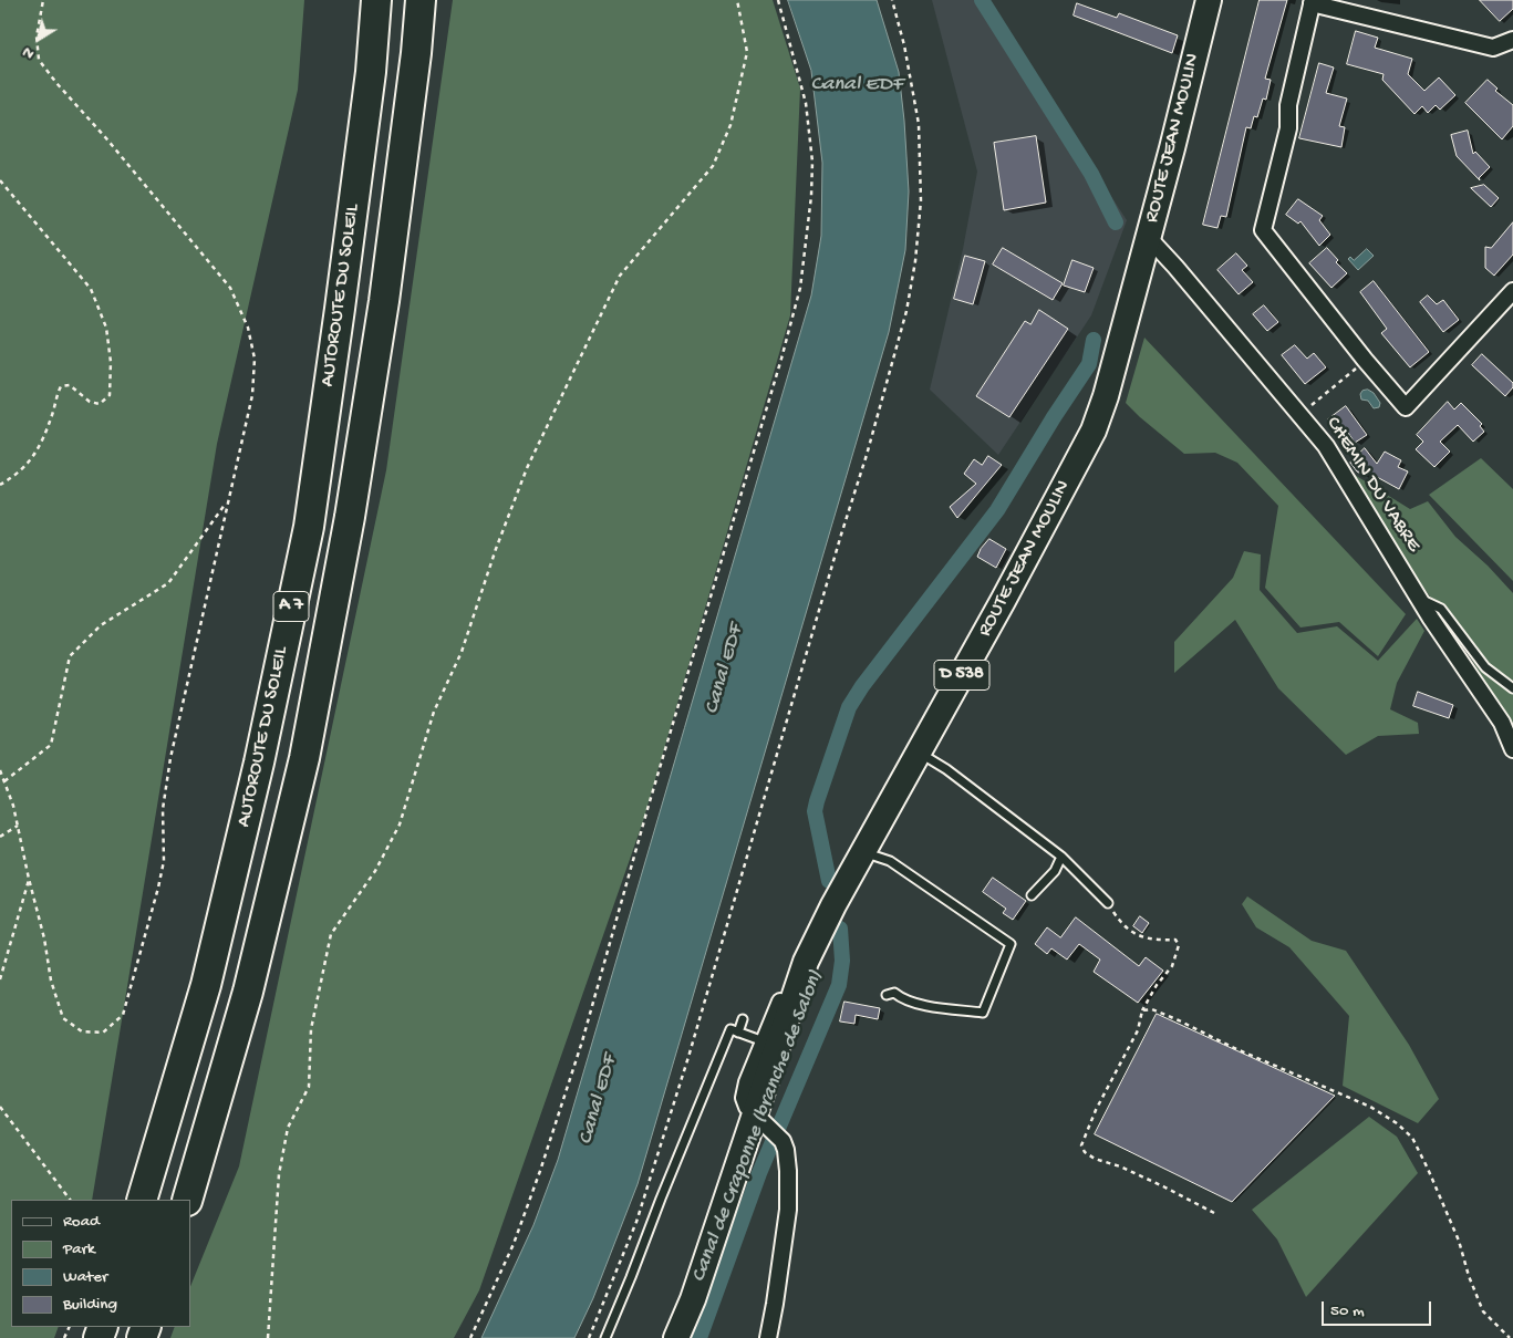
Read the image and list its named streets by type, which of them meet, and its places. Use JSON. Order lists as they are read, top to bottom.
{
  "streets": {
    "highway": ["AUTOROUTE DU SOLEIL", "A 7"],
    "main road": ["ROUTE JEAN MOULIN", "D 538"],
    "street": ["CHEMIN DU VABRE"]
  },
  "crossings": [
    ["ROUTE JEAN MOULIN", "CHEMIN DU VABRE"]
  ],
  "water": ["Canal EDF", "Canal de Craponne (branche de Salon)"],
  "legend": [
    "Road",
    "Park",
    "Water",
    "Building"
  ],
  "scale_bar": "50 m",
  "north": "bottom left"
}
